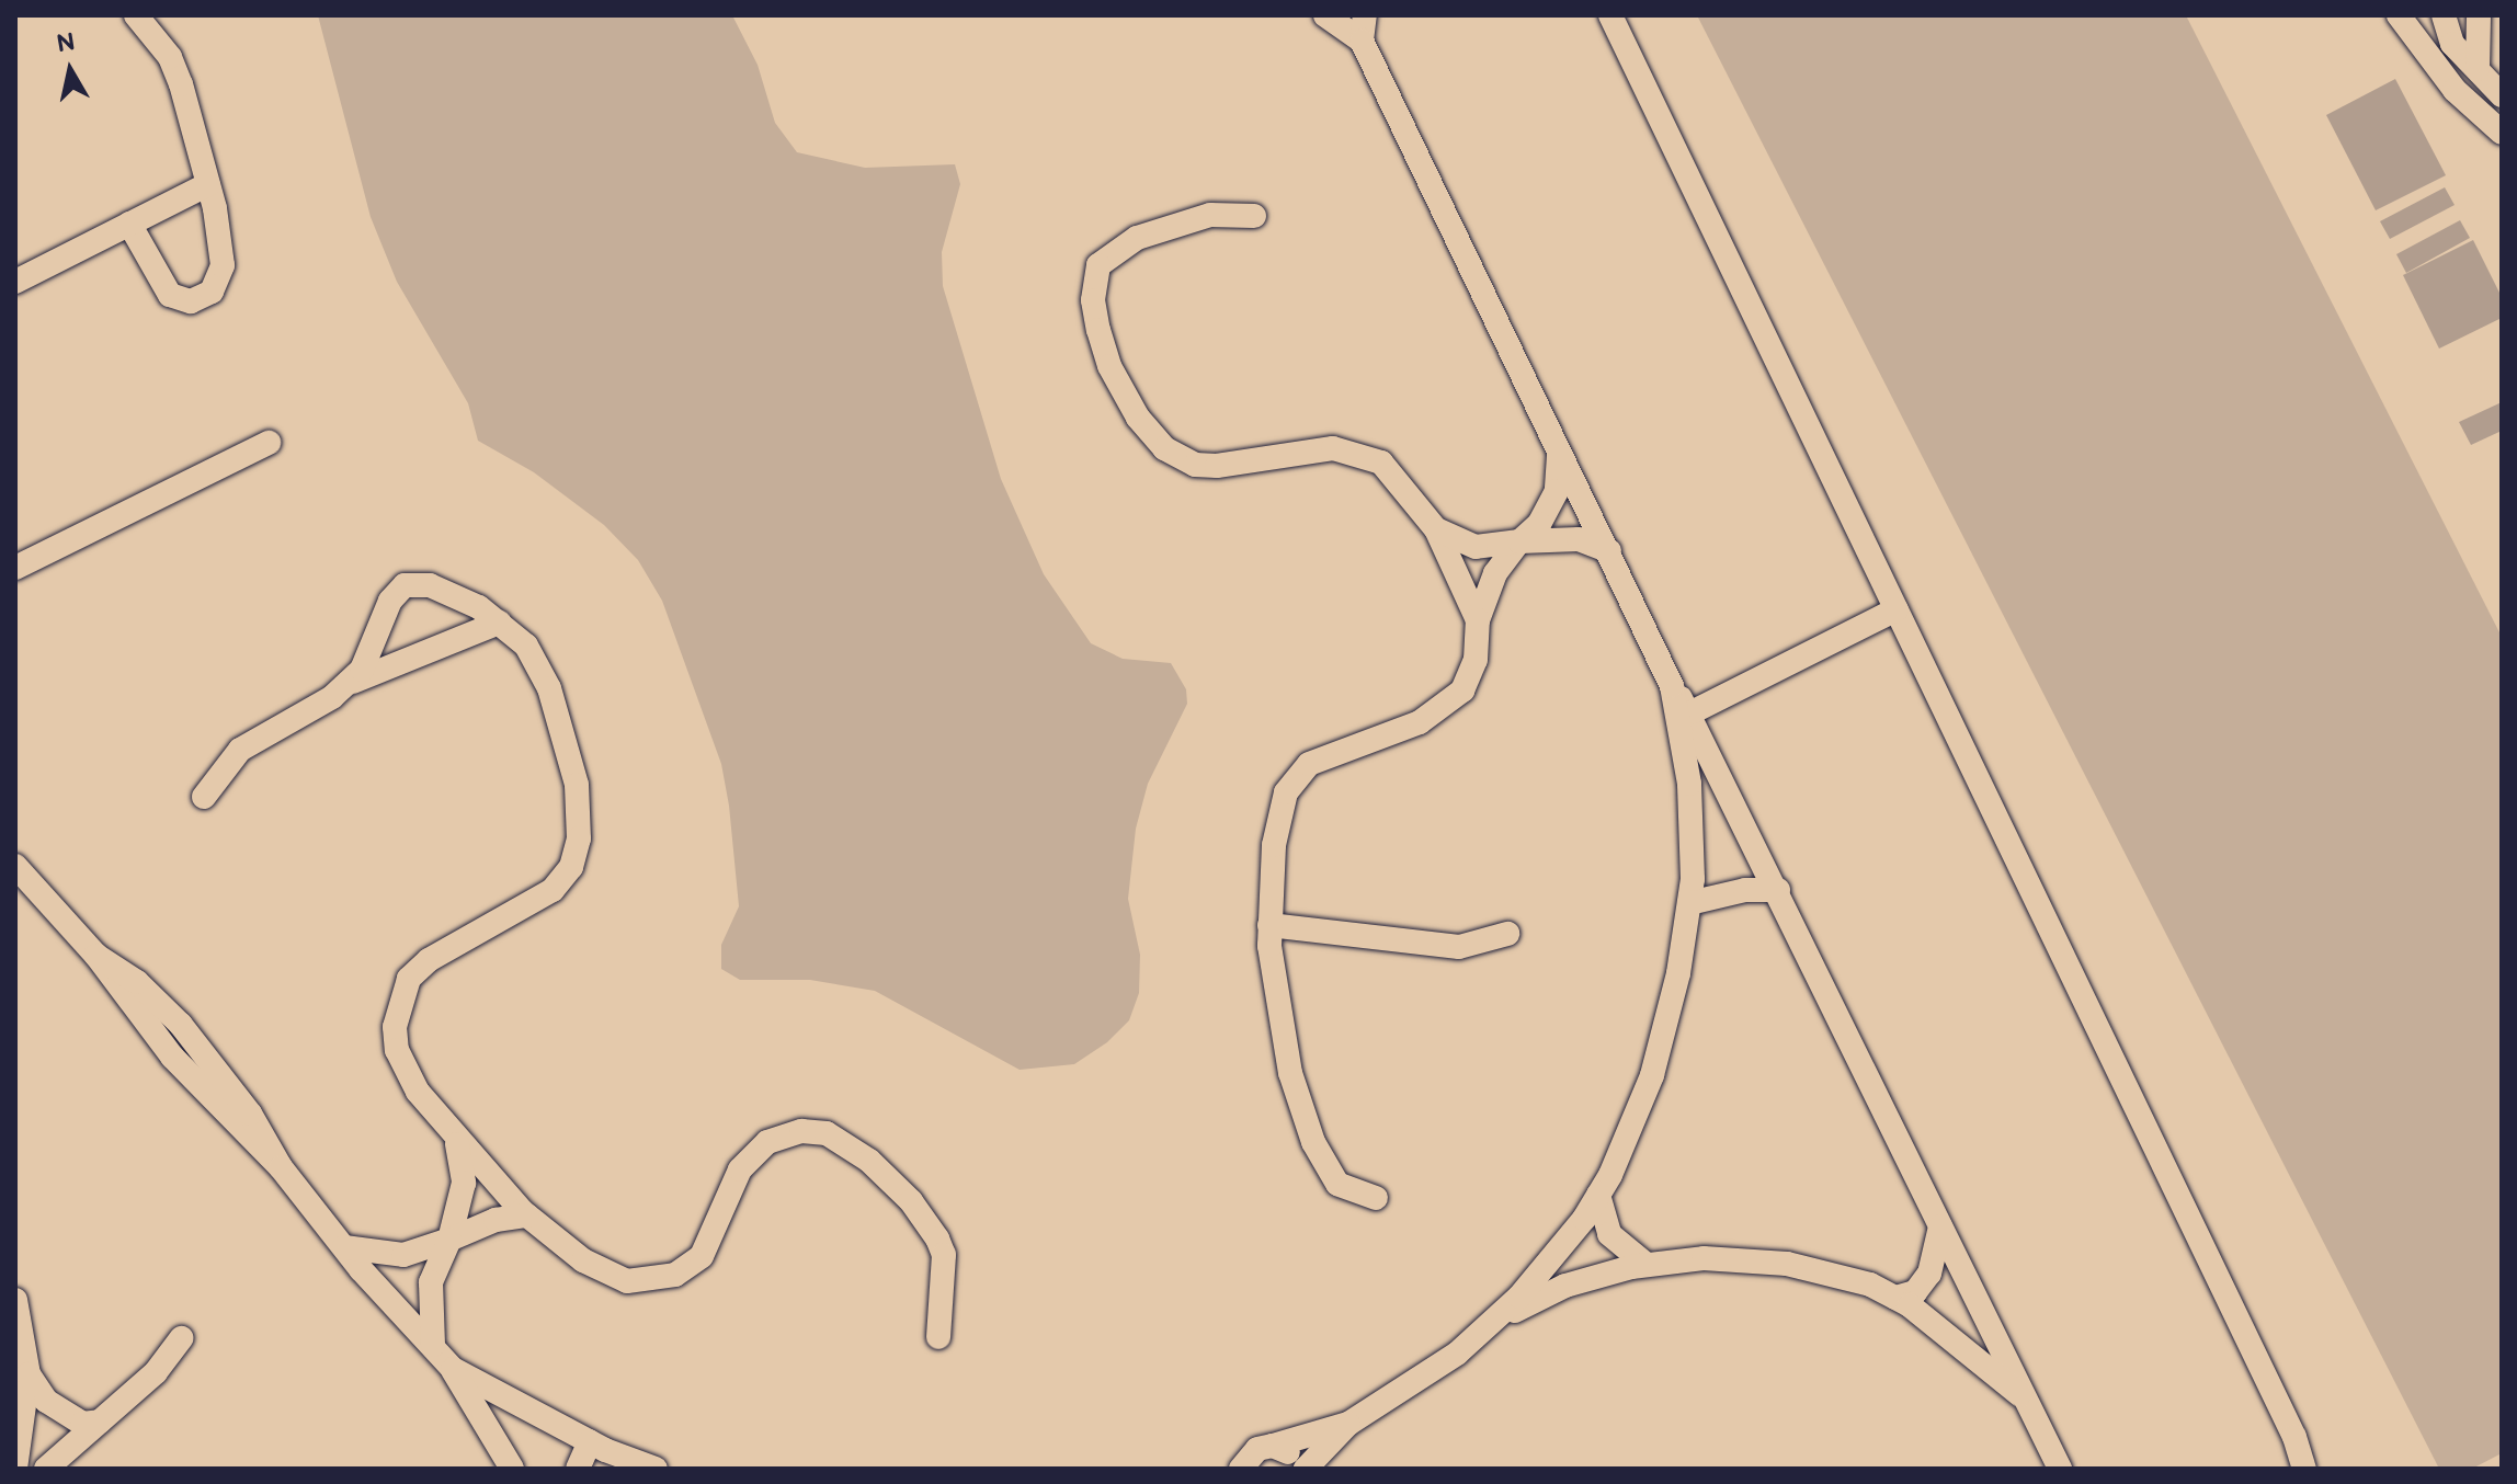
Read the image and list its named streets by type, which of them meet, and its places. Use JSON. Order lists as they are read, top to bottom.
{
  "north": "top"
}
